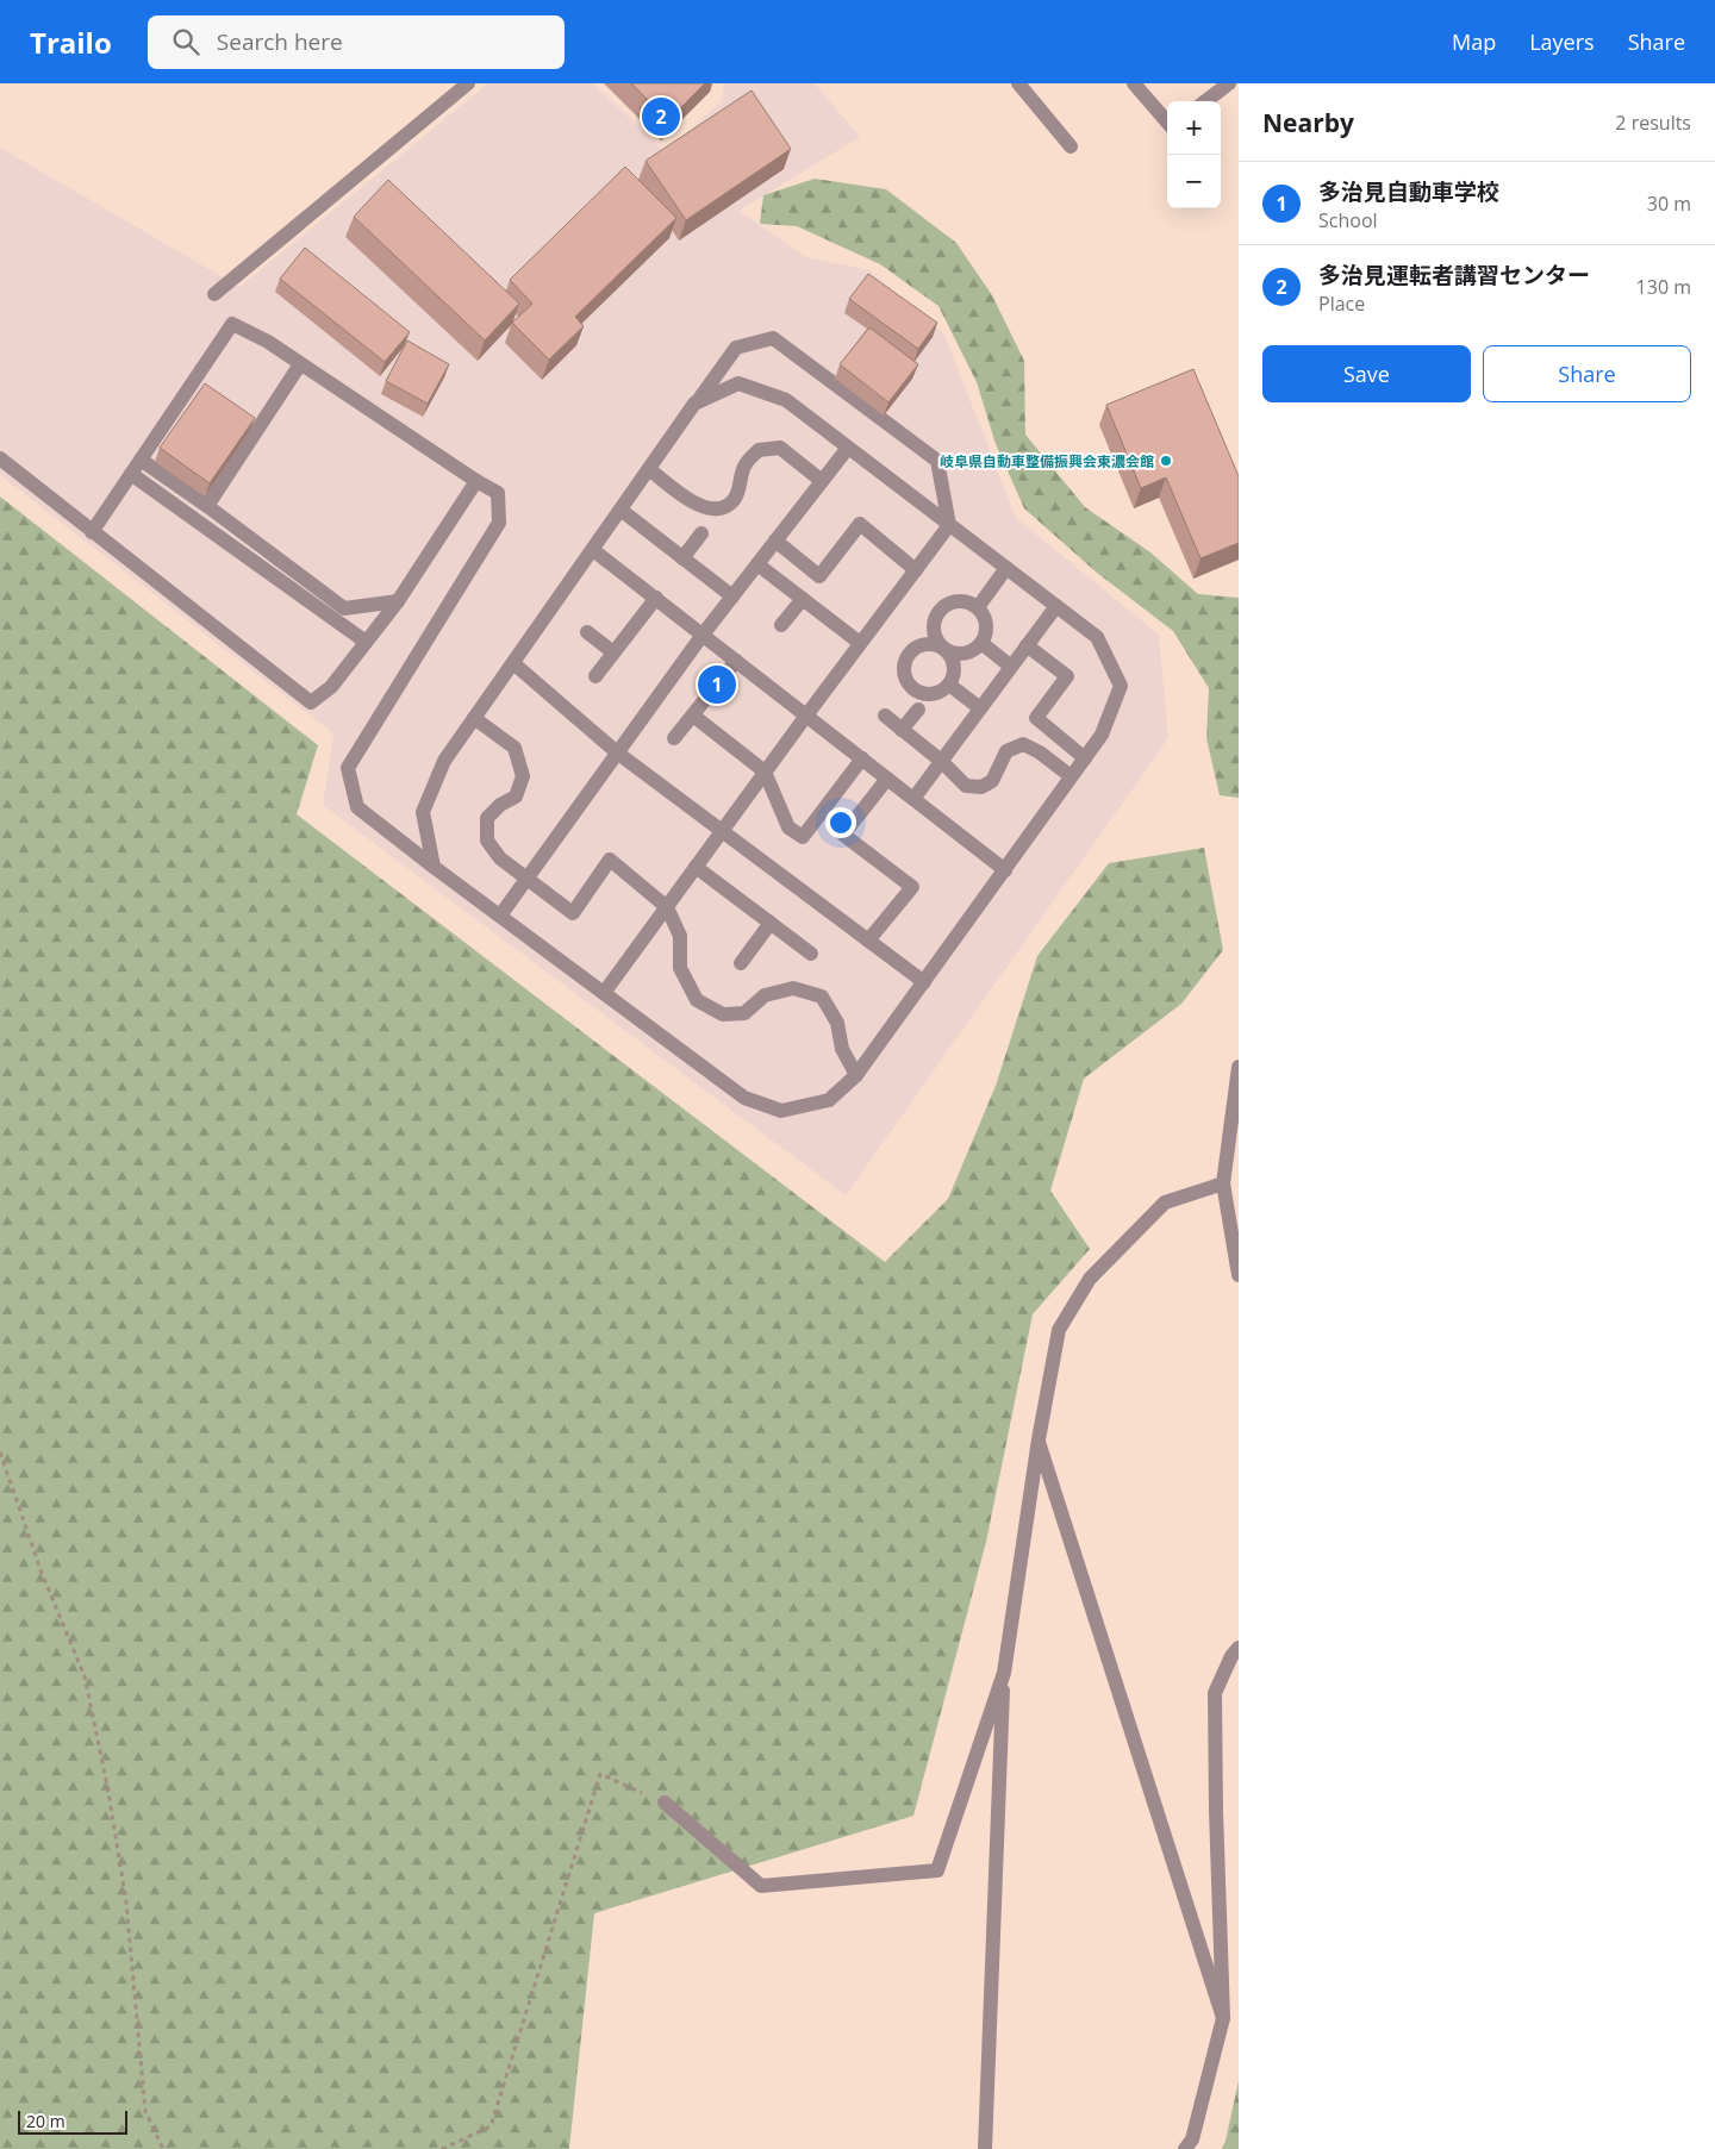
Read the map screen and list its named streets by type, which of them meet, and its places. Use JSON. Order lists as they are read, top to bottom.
{
  "places": ["岐阜県自動車整備振興会東濃会館"],
  "scale_bar": "20 m",
  "page": {
    "header": "Trailo",
    "search": "Search here",
    "nav": ["Map", "Layers", "Share"],
    "heading": ["Nearby", "2 results"],
    "pins": ["2", "1"],
    "map_buttons": ["+", "−"],
    "list": [
      {
        "mark": "1",
        "name": "多治見自動車学校",
        "note": "School",
        "value": "30 m"
      },
      {
        "mark": "2",
        "name": "多治見運転者講習センター",
        "note": "Place",
        "value": "130 m"
      }
    ],
    "buttons": ["Save", "Share"],
    "scale": "20 m"
  }
}
